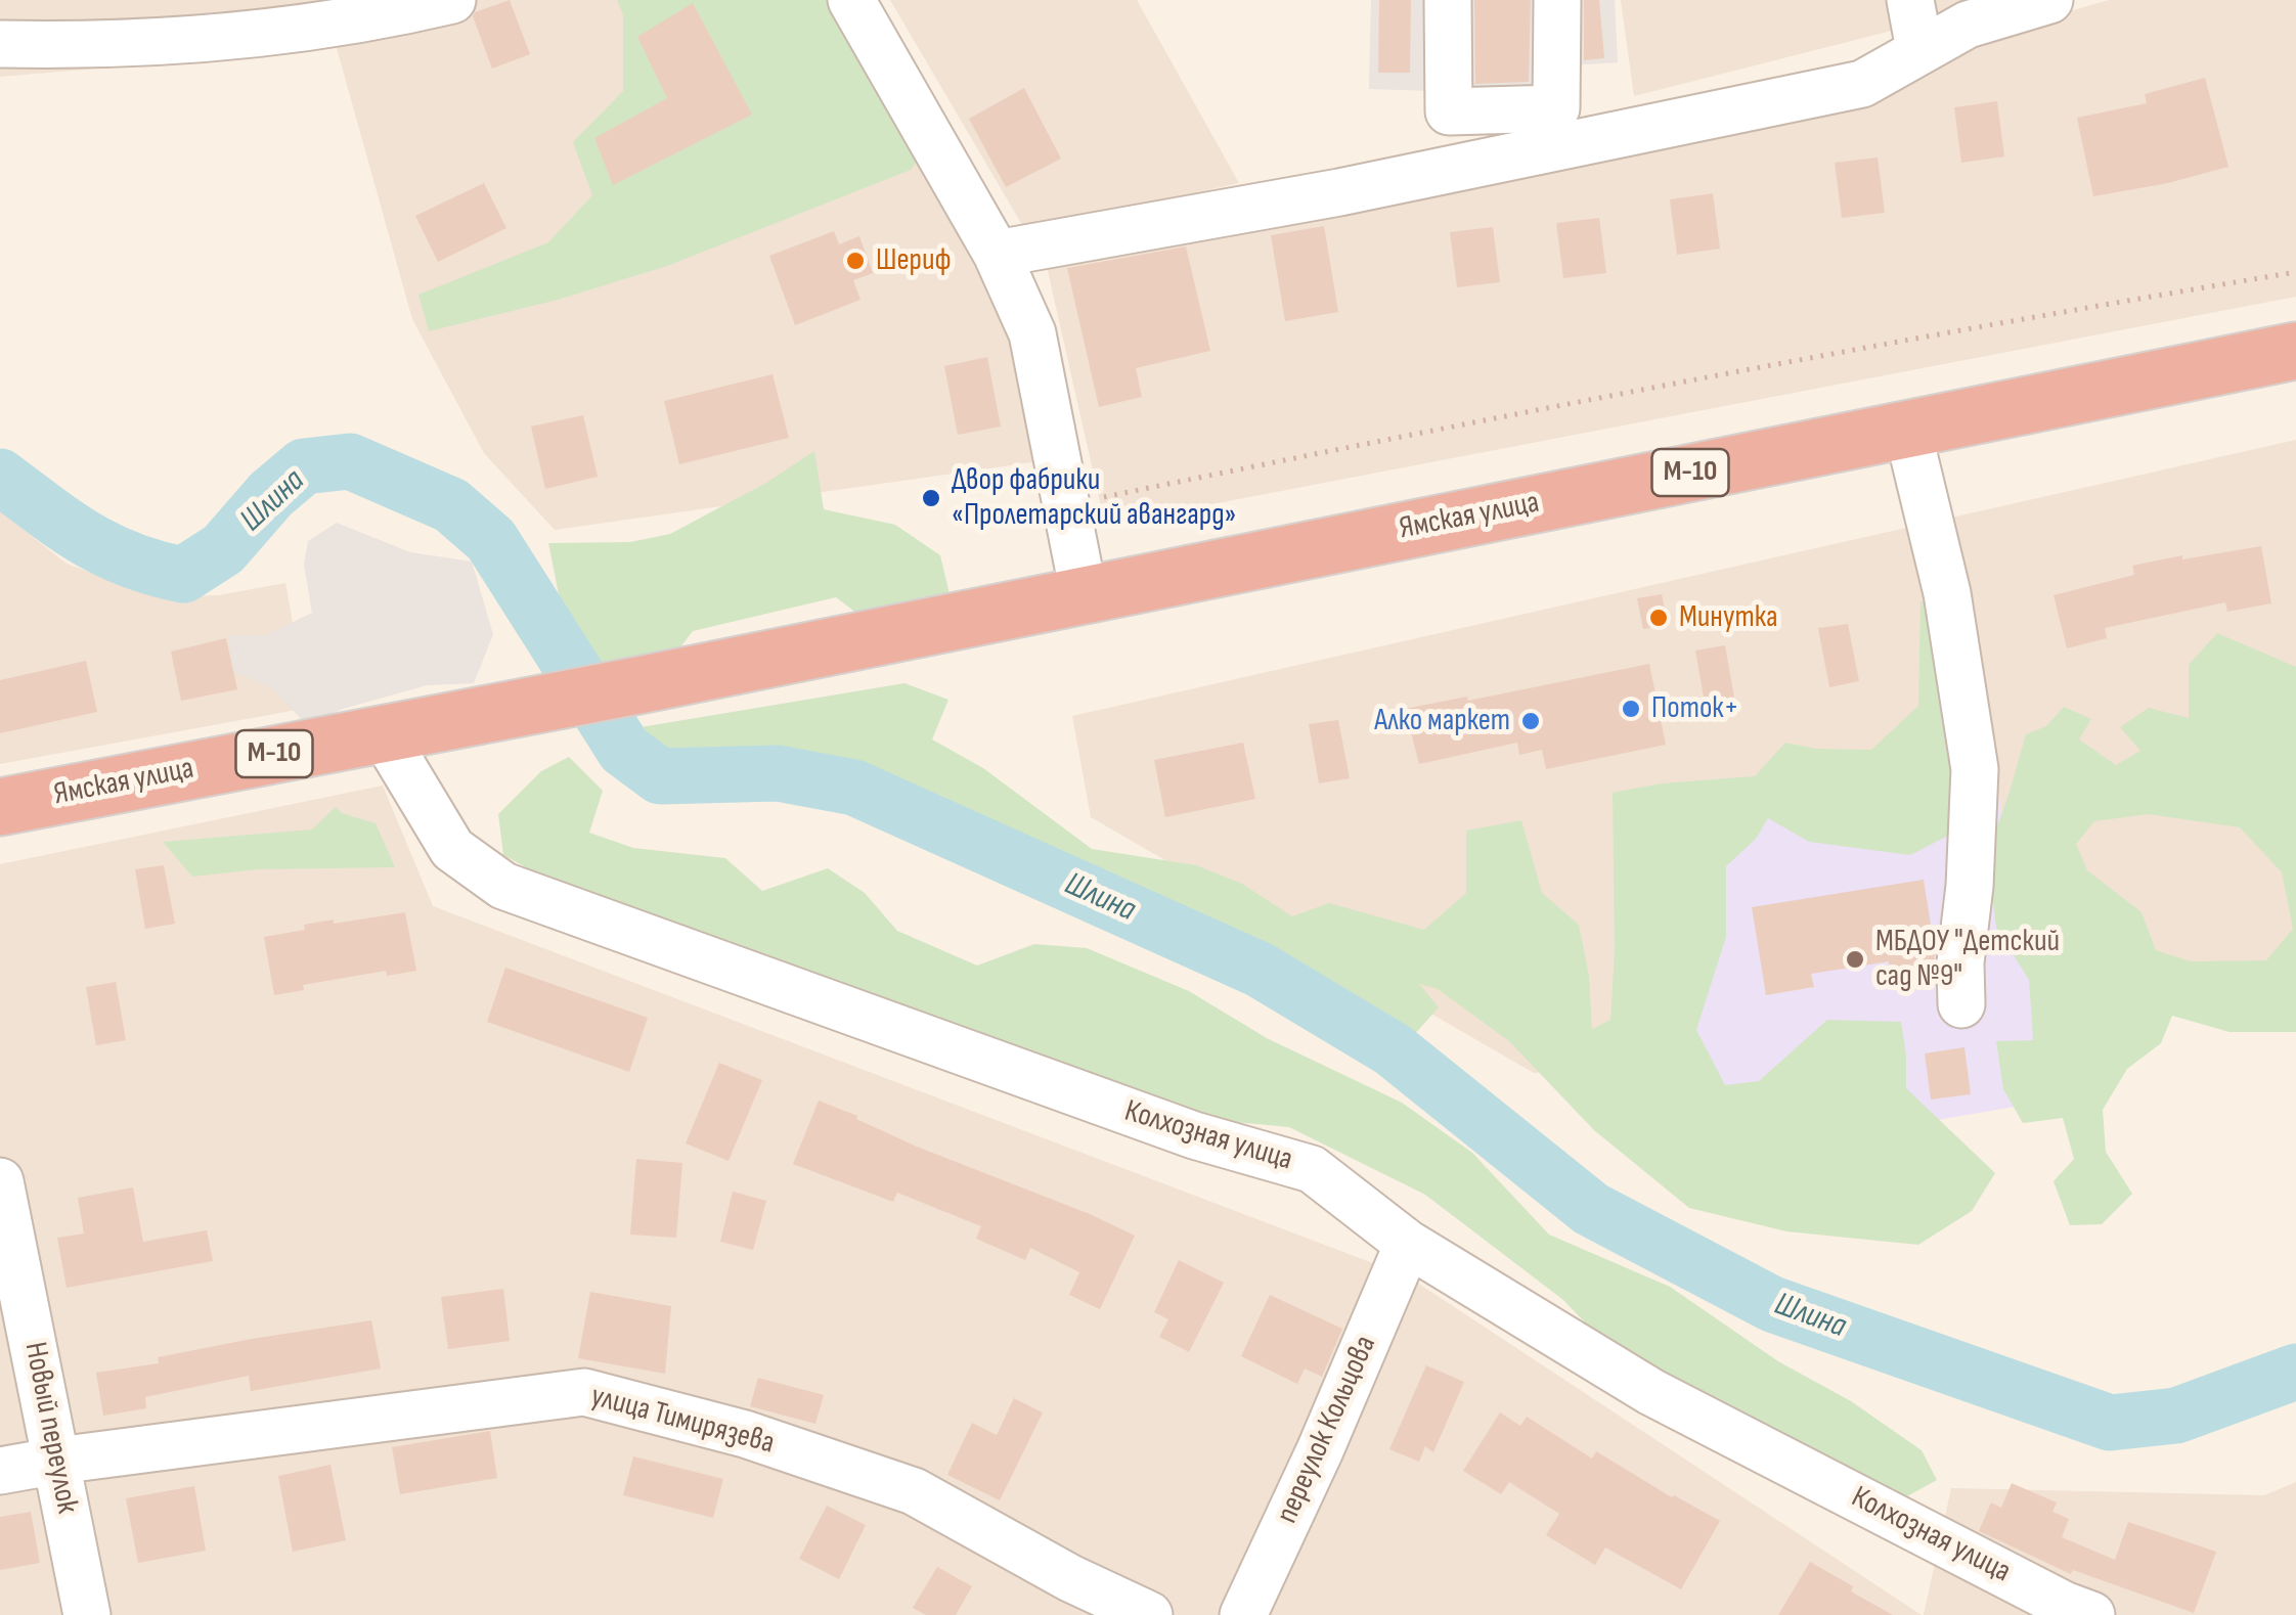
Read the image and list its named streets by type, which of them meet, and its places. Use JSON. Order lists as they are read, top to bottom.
{
  "streets": {
    "highway": ["М-10", "Ямская улица"],
    "street": [
      "Колхозная улица",
      "улица Тимирязева",
      "Новый переулок",
      "переулок Кольцова"
    ]
  },
  "crossings": [
    ["Ямская улица", "Колхозная улица"],
    ["Колхозная улица", "переулок Кольцова"],
    ["улица Тимирязева", "Новый переулок"]
  ],
  "water": ["Шлина"],
  "places": [
    "Шериф",
    "Двор фабрики «Пролетарский авангард»",
    "Минутка",
    "Поток+",
    "Алко маркет",
    "МБДОУ \"Детский сад №9\""
  ]
}
